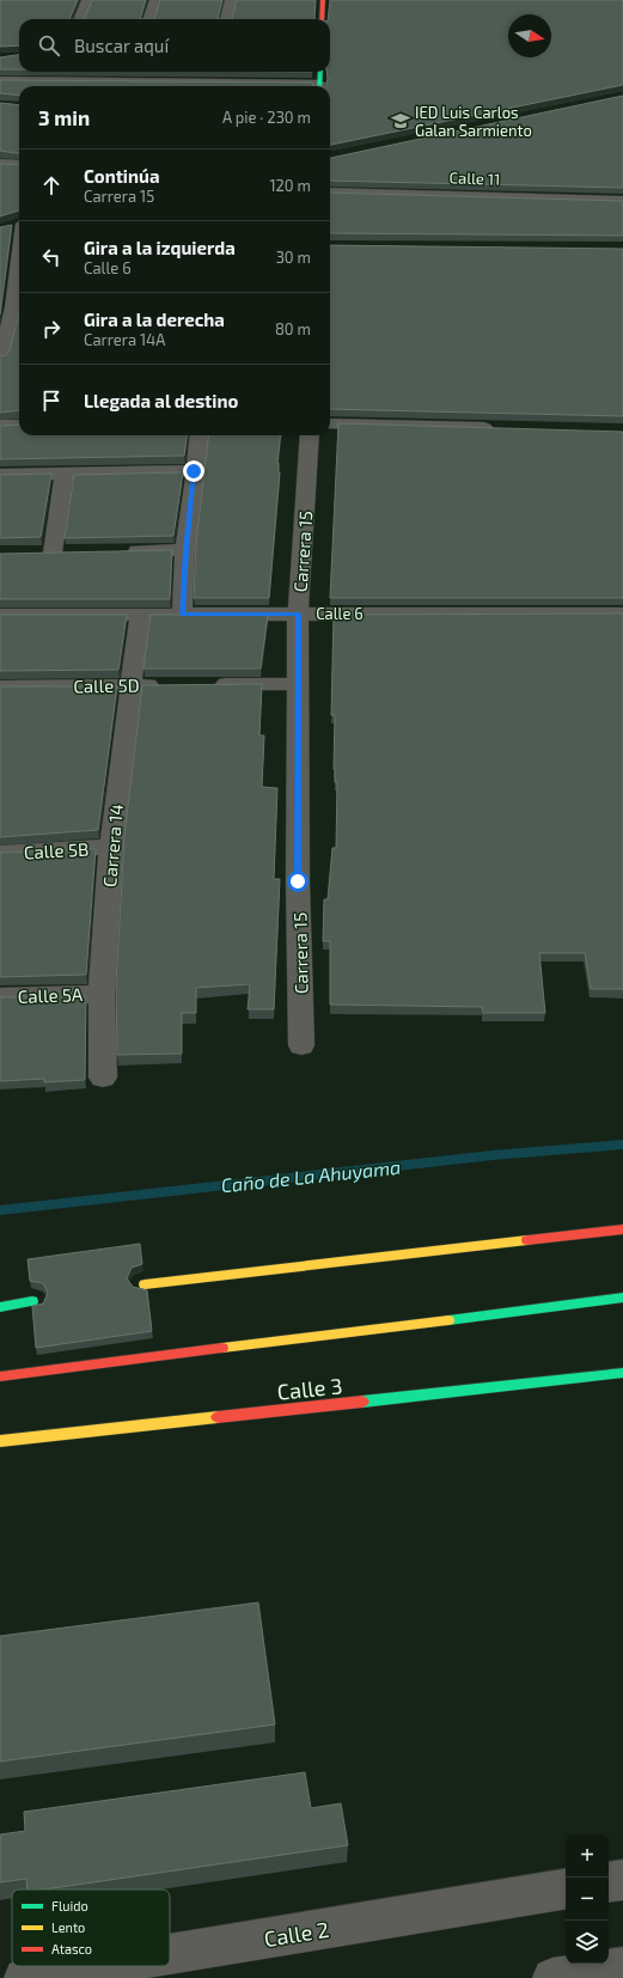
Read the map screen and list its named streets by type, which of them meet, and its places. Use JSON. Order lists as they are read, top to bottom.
{
  "streets": {
    "main road": ["Calle 3"],
    "street": [
      "Calle 11",
      "Carrera 15",
      "Calle 6",
      "Calle 5D",
      "Carrera 14",
      "Calle 5B",
      "Calle 5A",
      "Calle 2"
    ]
  },
  "crossings": [
    ["Carrera 15", "Calle 6"],
    ["Calle 6", "Carrera 14"],
    ["Calle 5D", "Carrera 14"],
    ["Carrera 14", "Calle 5B"],
    ["Carrera 14", "Calle 5A"]
  ],
  "water": ["Caño de La Ahuyama"],
  "places": {
    "school or university": ["IED Luis Carlos Galan Sarmiento"]
  },
  "legend": ["Fluido", "Lento", "Atasco"],
  "north": "right",
  "page": {
    "search": "Buscar aquí",
    "heading": ["3 min", "A pie · 230 m"],
    "list": [
      ["Continúa", "Carrera 15", "120 m"],
      ["Gira a la izquierda", "Calle 6", "30 m"],
      ["Gira a la derecha", "Carrera 14A", "80 m"],
      "Llegada al destino"
    ],
    "map_buttons": ["+", "−"]
  }
}
